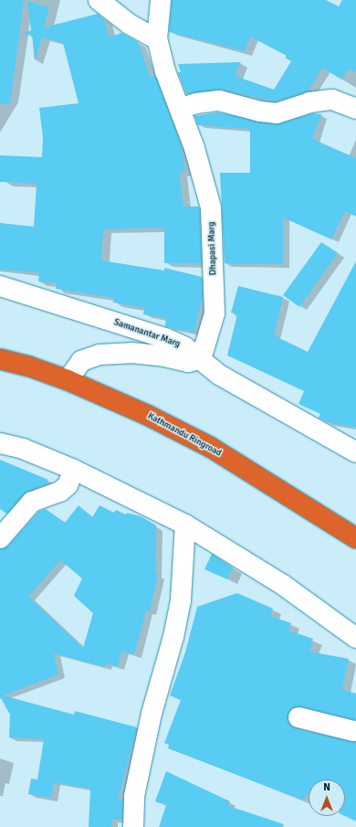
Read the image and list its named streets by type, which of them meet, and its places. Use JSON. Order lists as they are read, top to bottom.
{
  "streets": {
    "highway": ["Kathmandu Ringroad"],
    "street": ["Dhapasi Marg", "Samanantar Marg"]
  },
  "crossings": [
    ["Dhapasi Marg", "Samanantar Marg"]
  ],
  "north": "top"
}
